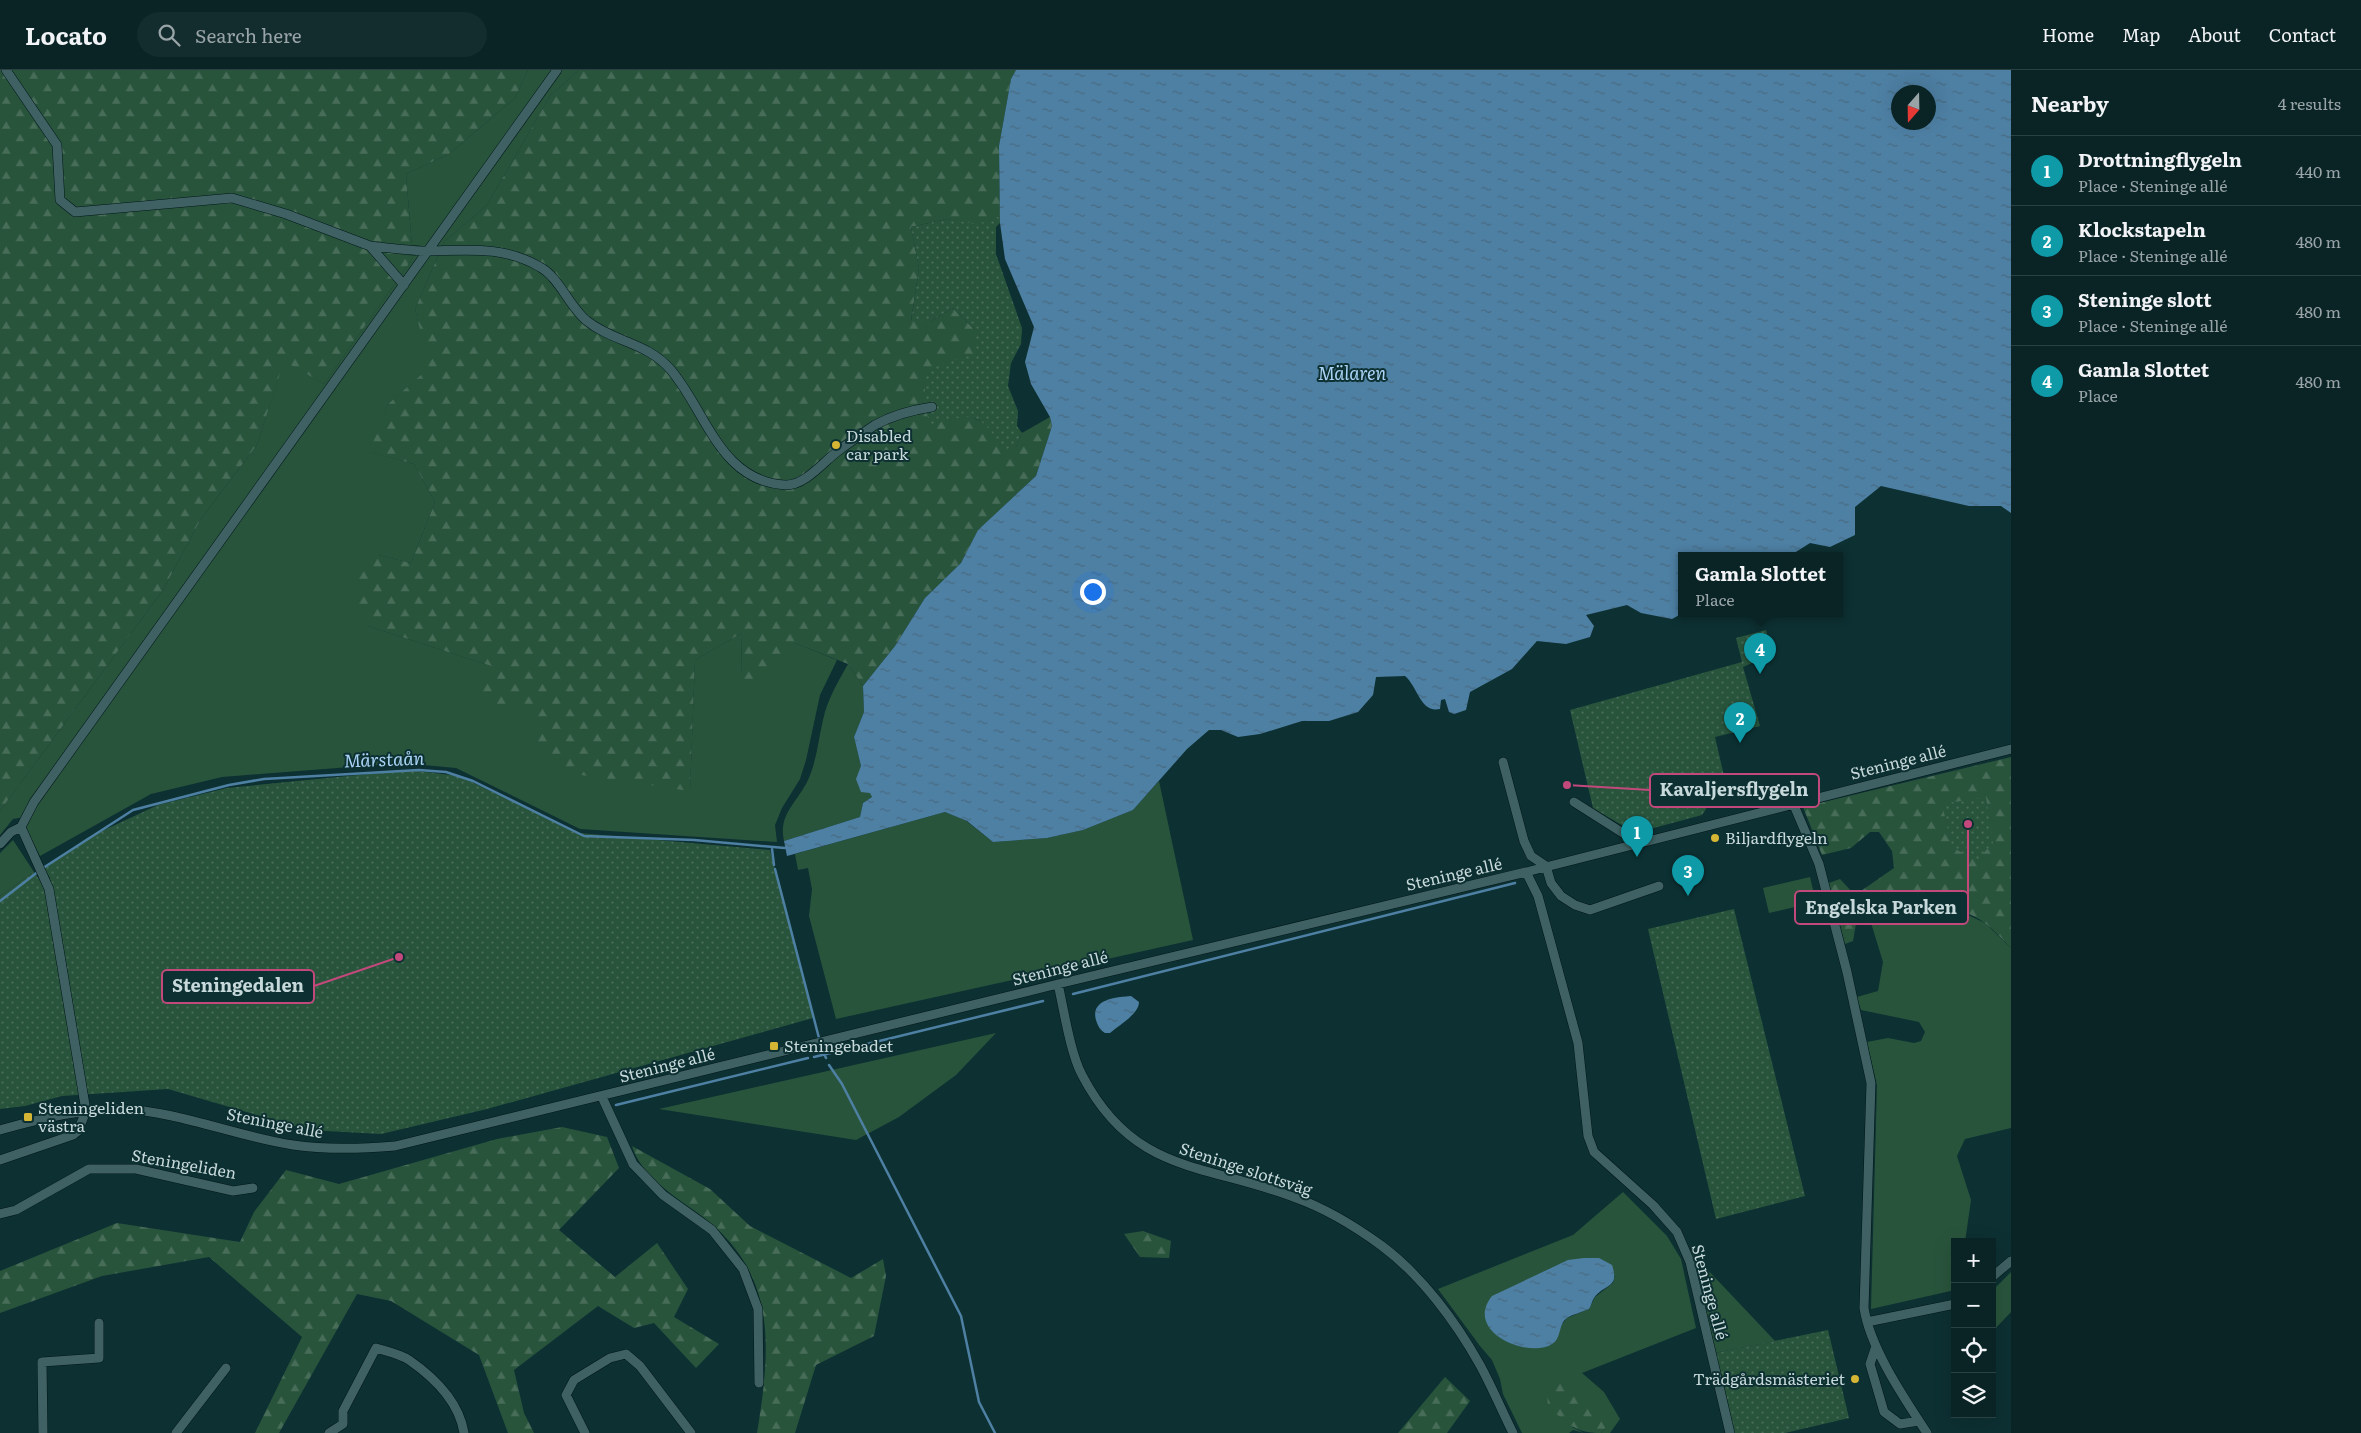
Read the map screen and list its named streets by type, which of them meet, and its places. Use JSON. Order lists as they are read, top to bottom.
{
  "streets": {
    "street": ["Steninge allé", "Steningeliden", "Steninge slottsväg"]
  },
  "crossings": [
    ["Steninge allé", "Steninge slottsväg"]
  ],
  "water": ["Mälaren", "Märstaån"],
  "places": {
    "other": [
      "Disabled car park",
      "Kavaljersflygeln",
      "Engelska Parken",
      "Biljardflygeln",
      "Steningedalen",
      "Trädgårdsmästeriet"
    ],
    "transit": ["Steningebadet", "Steningeliden västra"]
  },
  "north": "bottom",
  "page": {
    "header": "Locato",
    "search": "Search here",
    "nav": [
      "Home",
      "Map",
      "About",
      "Contact"
    ],
    "heading": ["Nearby", "4 results"],
    "list": [
      {
        "mark": "1",
        "name": "Drottningflygeln",
        "note": "Place · Steninge allé",
        "value": "440 m"
      },
      {
        "mark": "2",
        "name": "Klockstapeln",
        "note": "Place · Steninge allé",
        "value": "480 m"
      },
      {
        "mark": "3",
        "name": "Steninge slott",
        "note": "Place · Steninge allé",
        "value": "480 m"
      },
      {
        "mark": "4",
        "name": "Gamla Slottet",
        "note": "Place",
        "value": "480 m"
      }
    ],
    "popup": ["Gamla Slottet", "Place"],
    "pins": [
      "4",
      "2",
      "1",
      "3"
    ],
    "map_buttons": ["+", "−"]
  }
}
